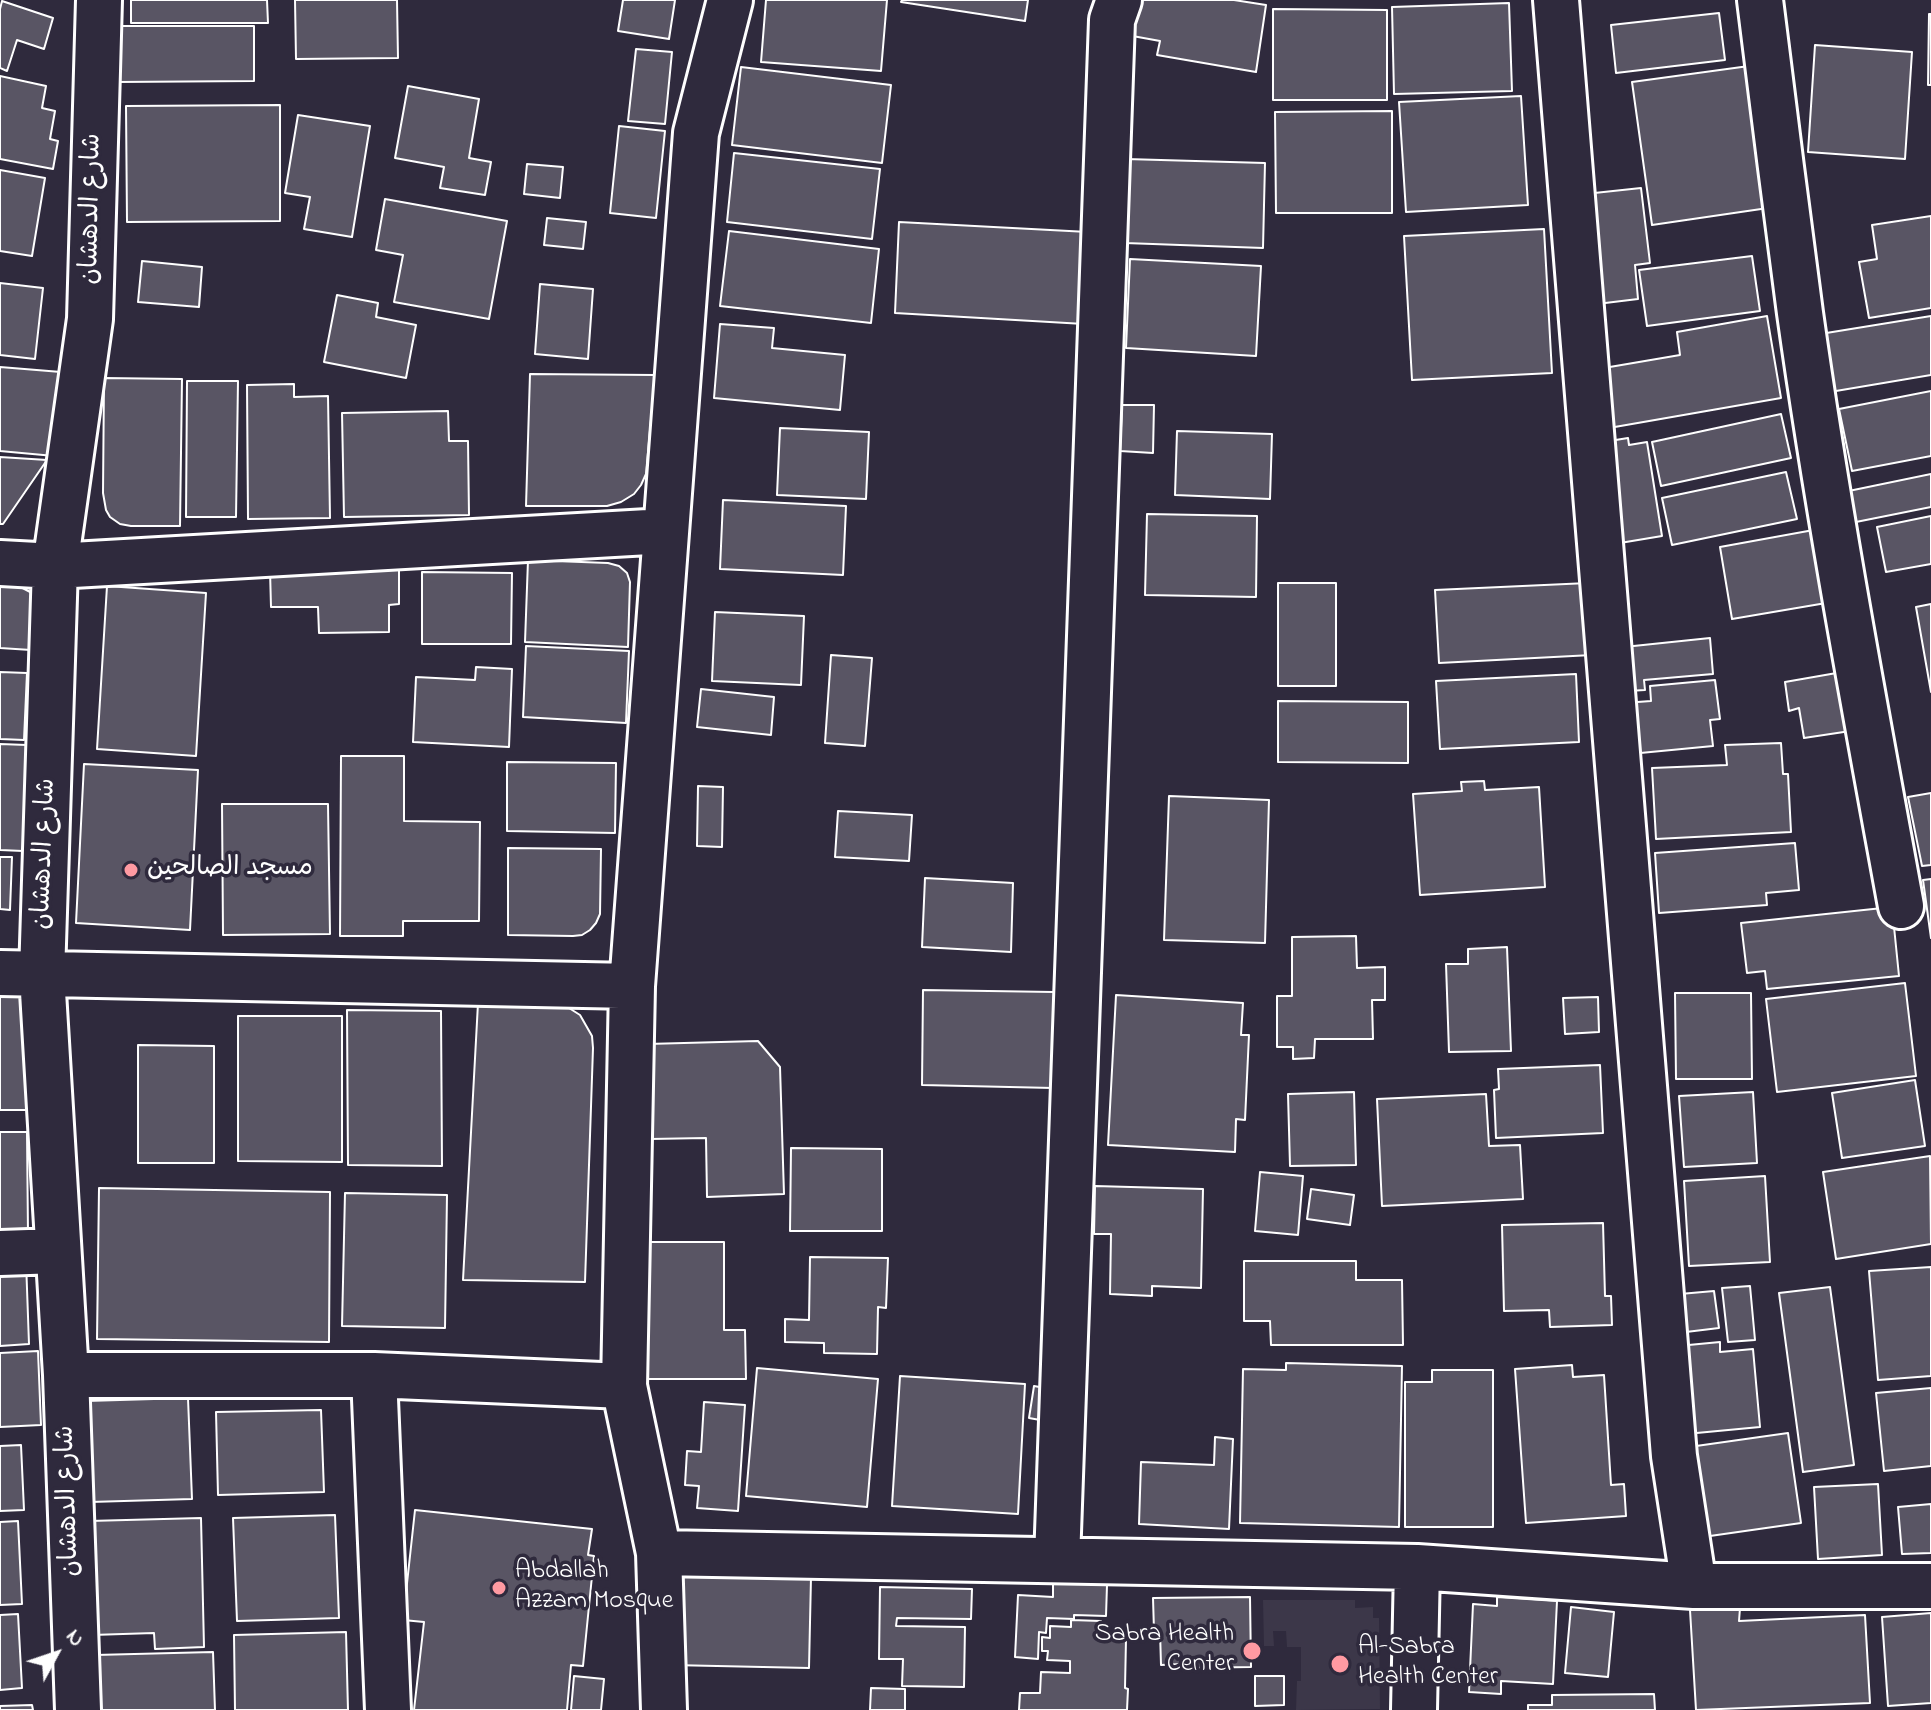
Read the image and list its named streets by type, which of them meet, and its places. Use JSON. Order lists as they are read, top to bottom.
{
  "streets": {
    "street": ["شارع الدهشان"]
  },
  "places": [
    "مسجد الصالحين",
    "Abdallah Azzam Mosque",
    "Sabra Health Center",
    "Al-Sabra Health Center"
  ],
  "north": "top right"
}
